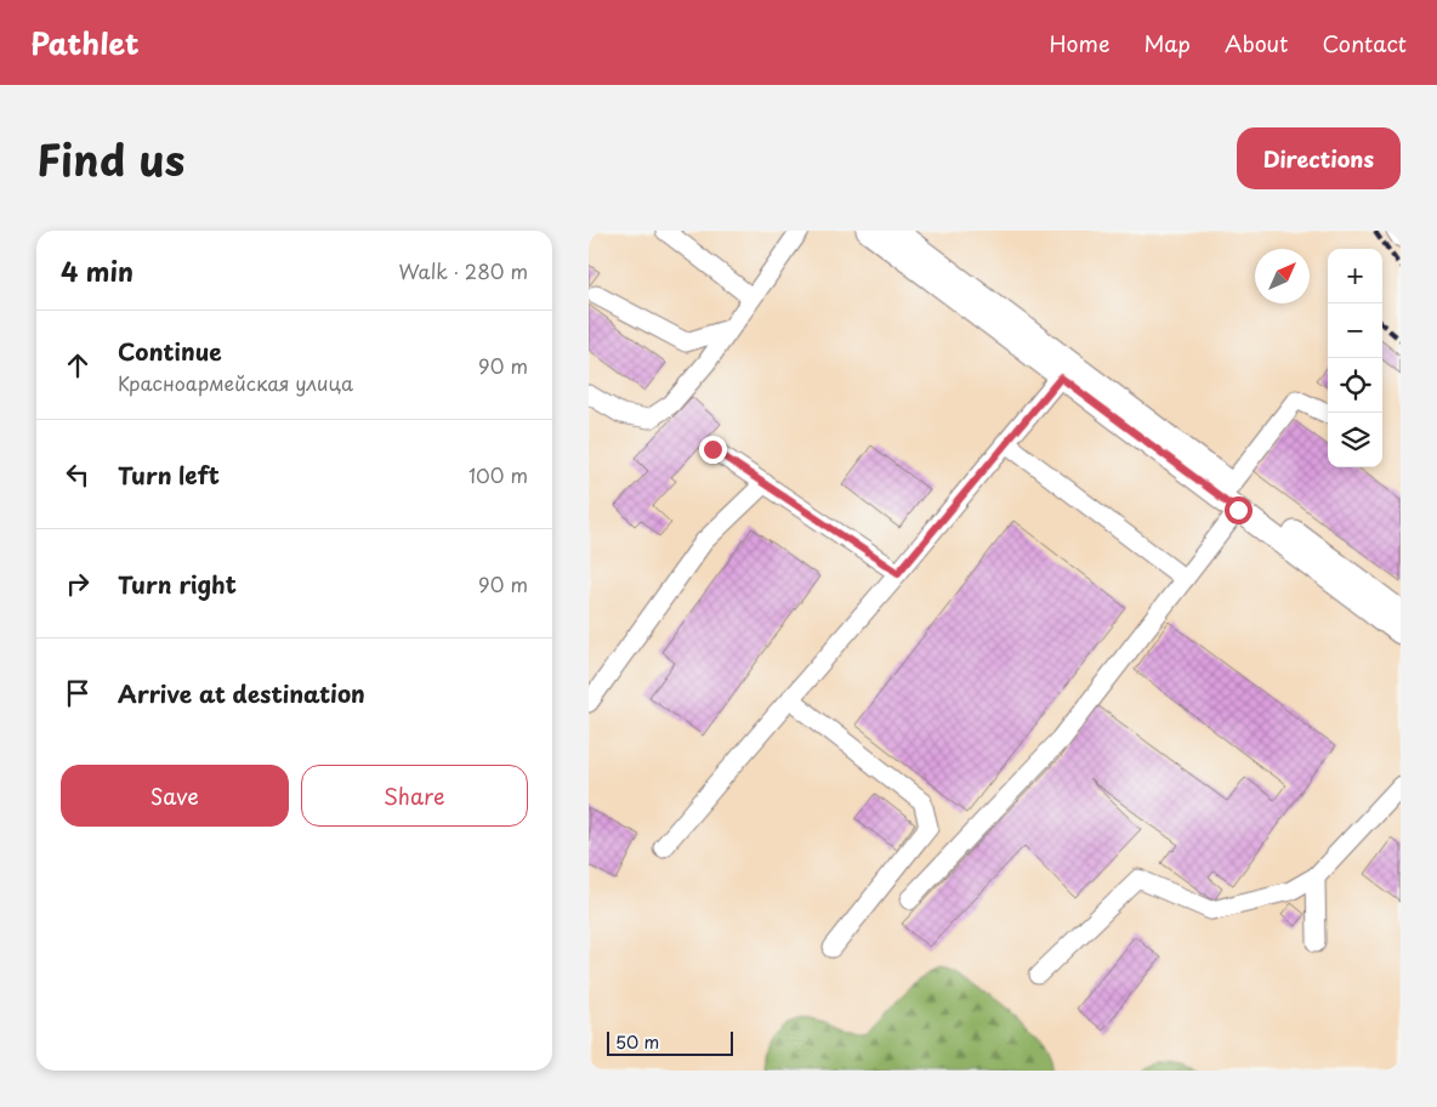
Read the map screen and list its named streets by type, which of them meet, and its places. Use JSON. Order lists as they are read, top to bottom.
{
  "scale_bar": "50 m",
  "north": "top right",
  "page": {
    "header": "Pathlet",
    "nav": [
      "Home",
      "Map",
      "About",
      "Contact"
    ],
    "title": "Find us",
    "buttons": [
      "Directions",
      ["Save", "Share"]
    ],
    "heading": ["4 min", "Walk · 280 m"],
    "map_buttons": ["+", "−"],
    "list": [
      ["Continue", "Красноармейская улица", "90 m"],
      ["Turn left", "100 m"],
      ["Turn right", "90 m"],
      "Arrive at destination"
    ],
    "scale": "50 m"
  }
}
